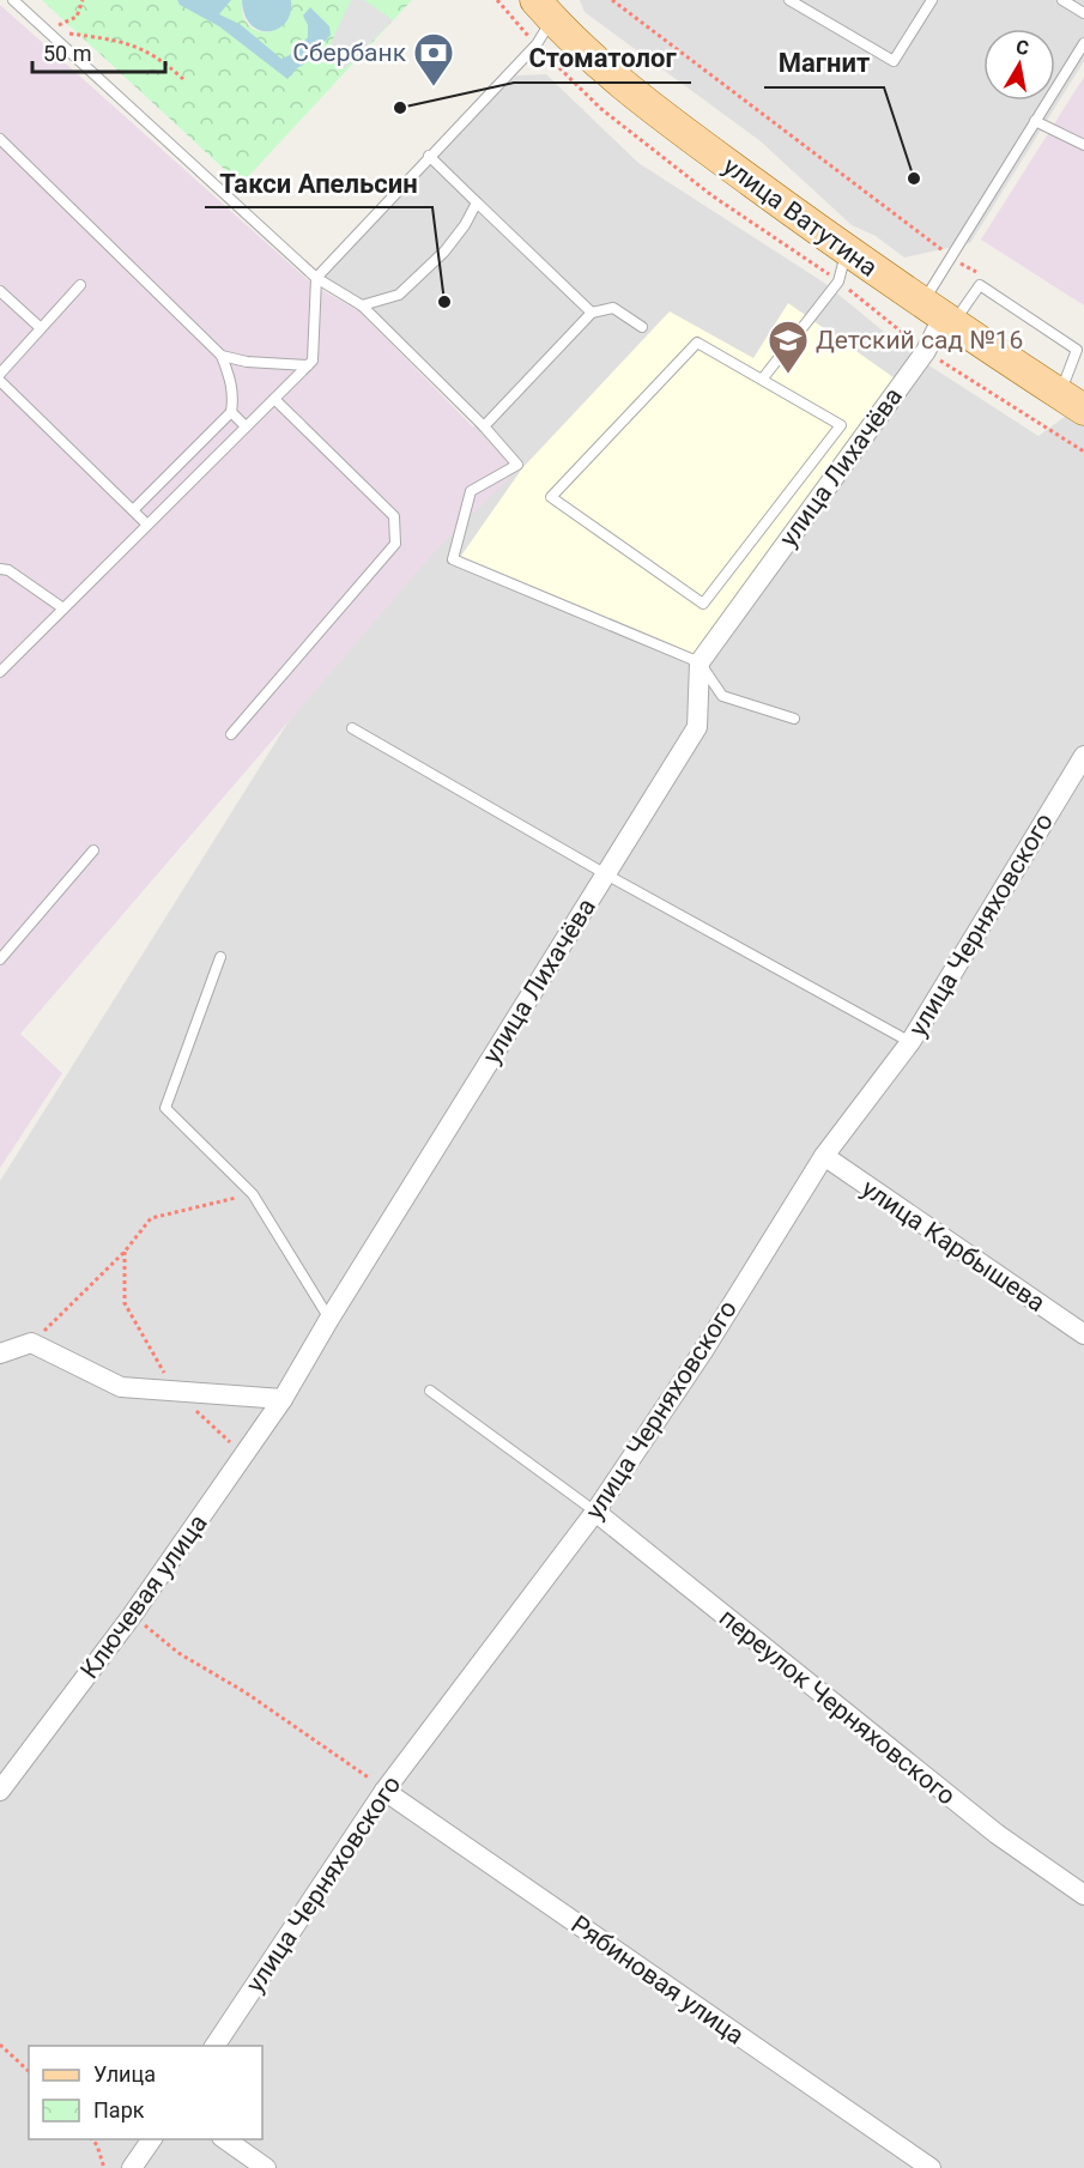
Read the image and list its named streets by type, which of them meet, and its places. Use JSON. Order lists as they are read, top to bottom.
{
  "streets": {
    "main road": ["улица Ватутина"],
    "street": [
      "улица Лихачёва",
      "улица Черняховского",
      "улица Карбышева",
      "Ключевая улица",
      "переулок Черняховского",
      "Рябиновая улица"
    ]
  },
  "crossings": [
    ["улица Ватутина", "улица Лихачёва"],
    ["улица Лихачёва", "Ключевая улица"],
    ["улица Черняховского", "улица Карбышева"],
    ["улица Черняховского", "переулок Черняховского"],
    ["улица Черняховского", "Рябиновая улица"]
  ],
  "places": {
    "bank": ["Сбербанк"],
    "other": ["Стоматолог", "Магнит", "Такси Апельсин"],
    "school or university": ["Детский сад №16"]
  },
  "legend": ["Улица", "Парк"],
  "scale_bar": "50 m",
  "north": "top"
}
